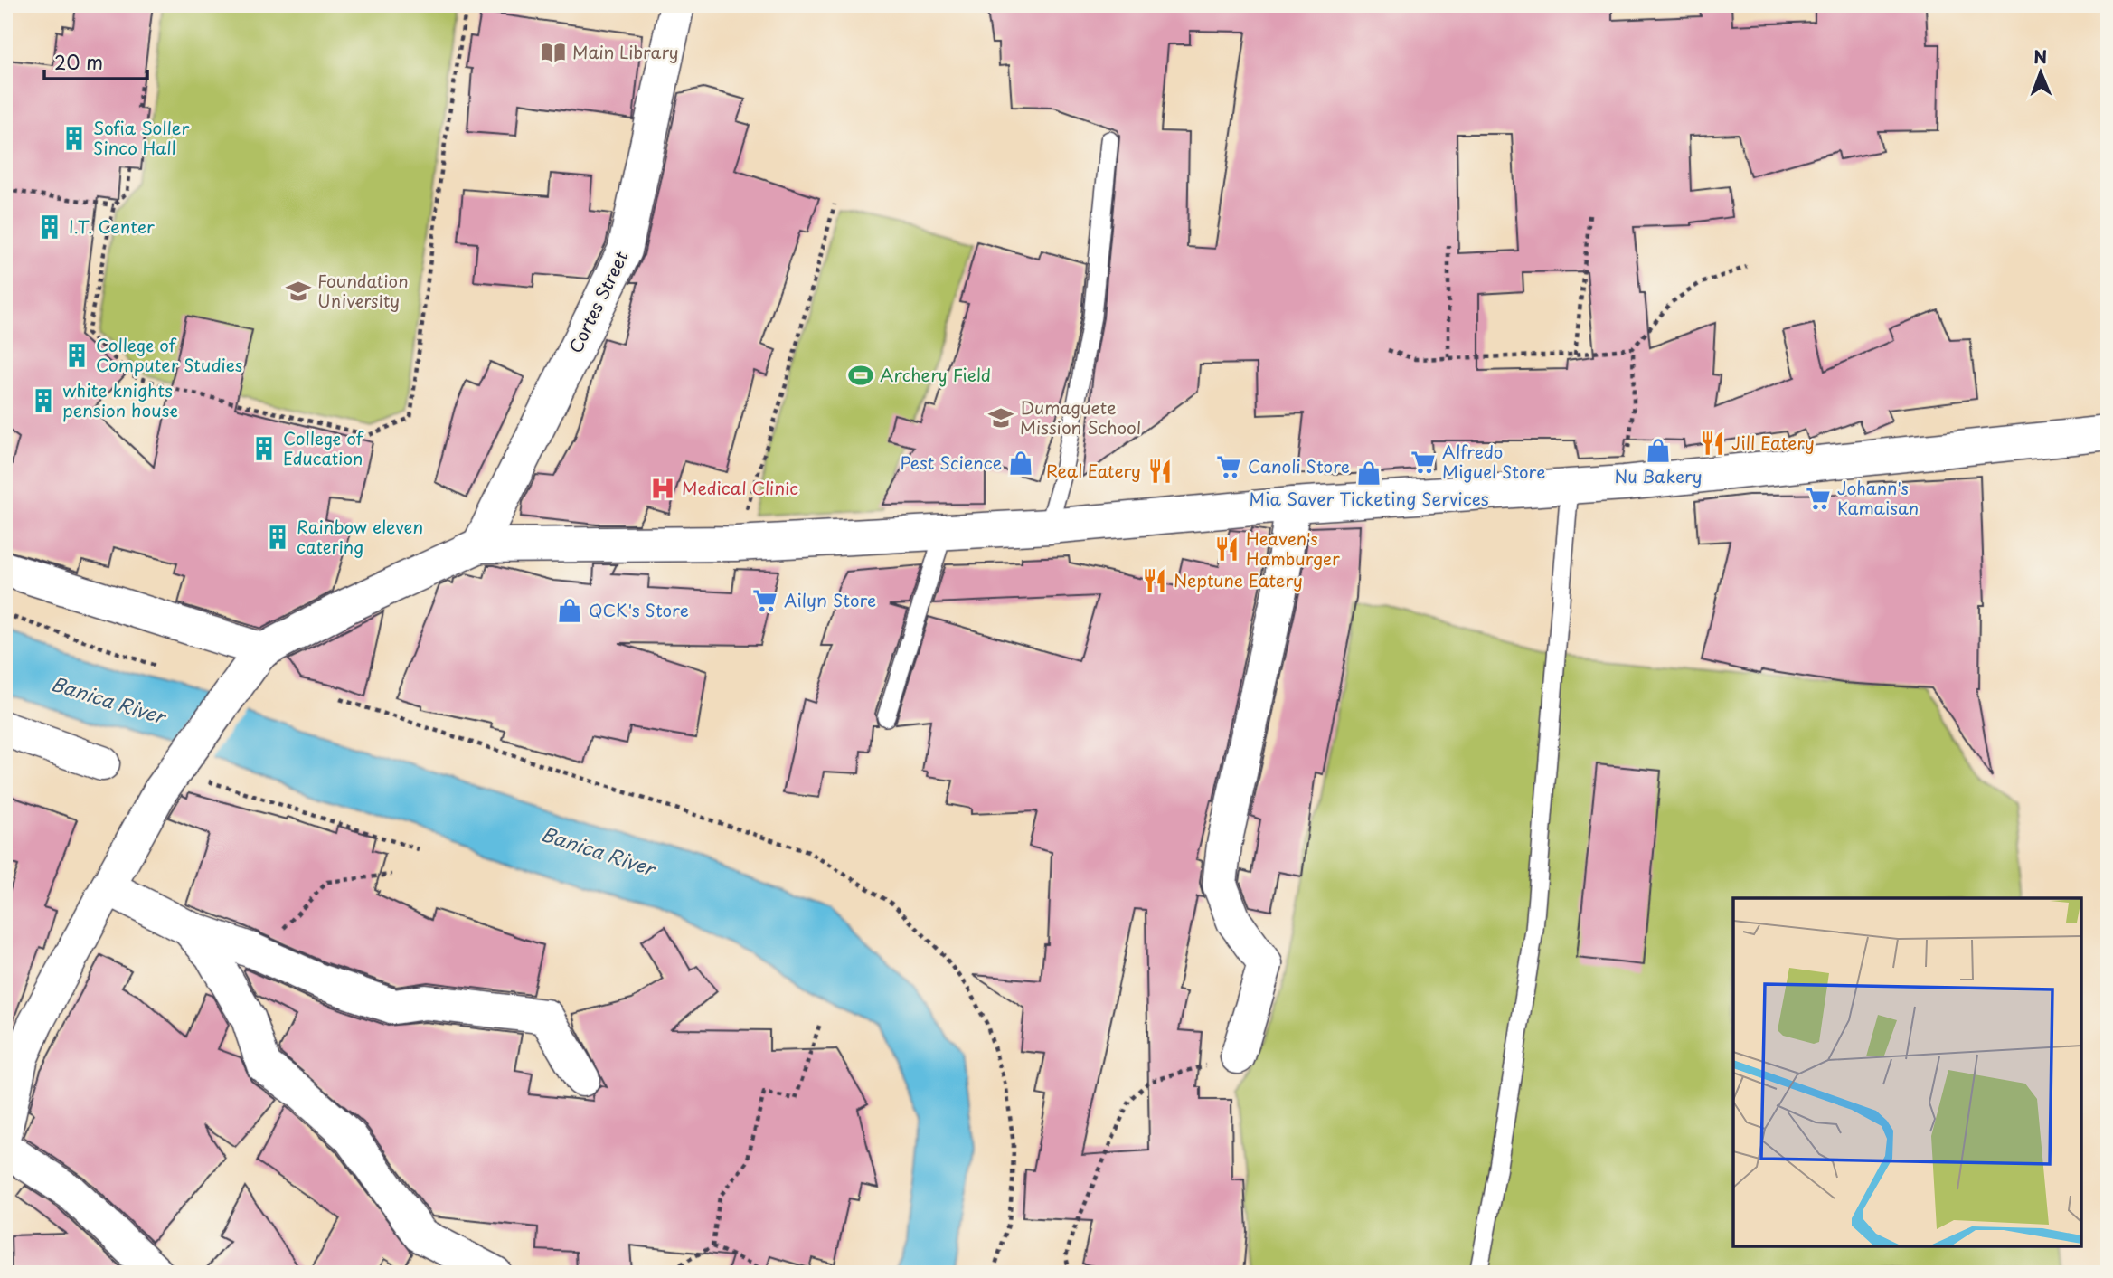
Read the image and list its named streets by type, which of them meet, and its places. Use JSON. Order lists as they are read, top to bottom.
{
  "streets": {
    "street": ["Cortes Street"]
  },
  "water": ["Banica River"],
  "places": {
    "library": ["Main Library"],
    "building": [
      "Sofia Soller Sinco Hall",
      "I.T. Center",
      "College of Computer Studies",
      "white knights pension house",
      "College of Education",
      "Rainbow eleven catering"
    ],
    "school or university": ["Foundation University", "Dumaguete Mission School"],
    "sports": ["Archery Field"],
    "restaurant": [
      "Jill Eatery",
      "Real Eatery",
      "Heaven's Hamburger",
      "Neptune Eatery"
    ],
    "shop": [
      "Nu Bakery",
      "Pest Science",
      "Mia Saver Ticketing Services",
      "QCK's Store"
    ],
    "supermarket": [
      "Alfredo Miguel Store",
      "Canoli Store",
      "Johann's Kamaisan",
      "Ailyn Store"
    ],
    "hospital": ["Medical Clinic"]
  },
  "scale_bar": "20 m",
  "north": "top"
}
